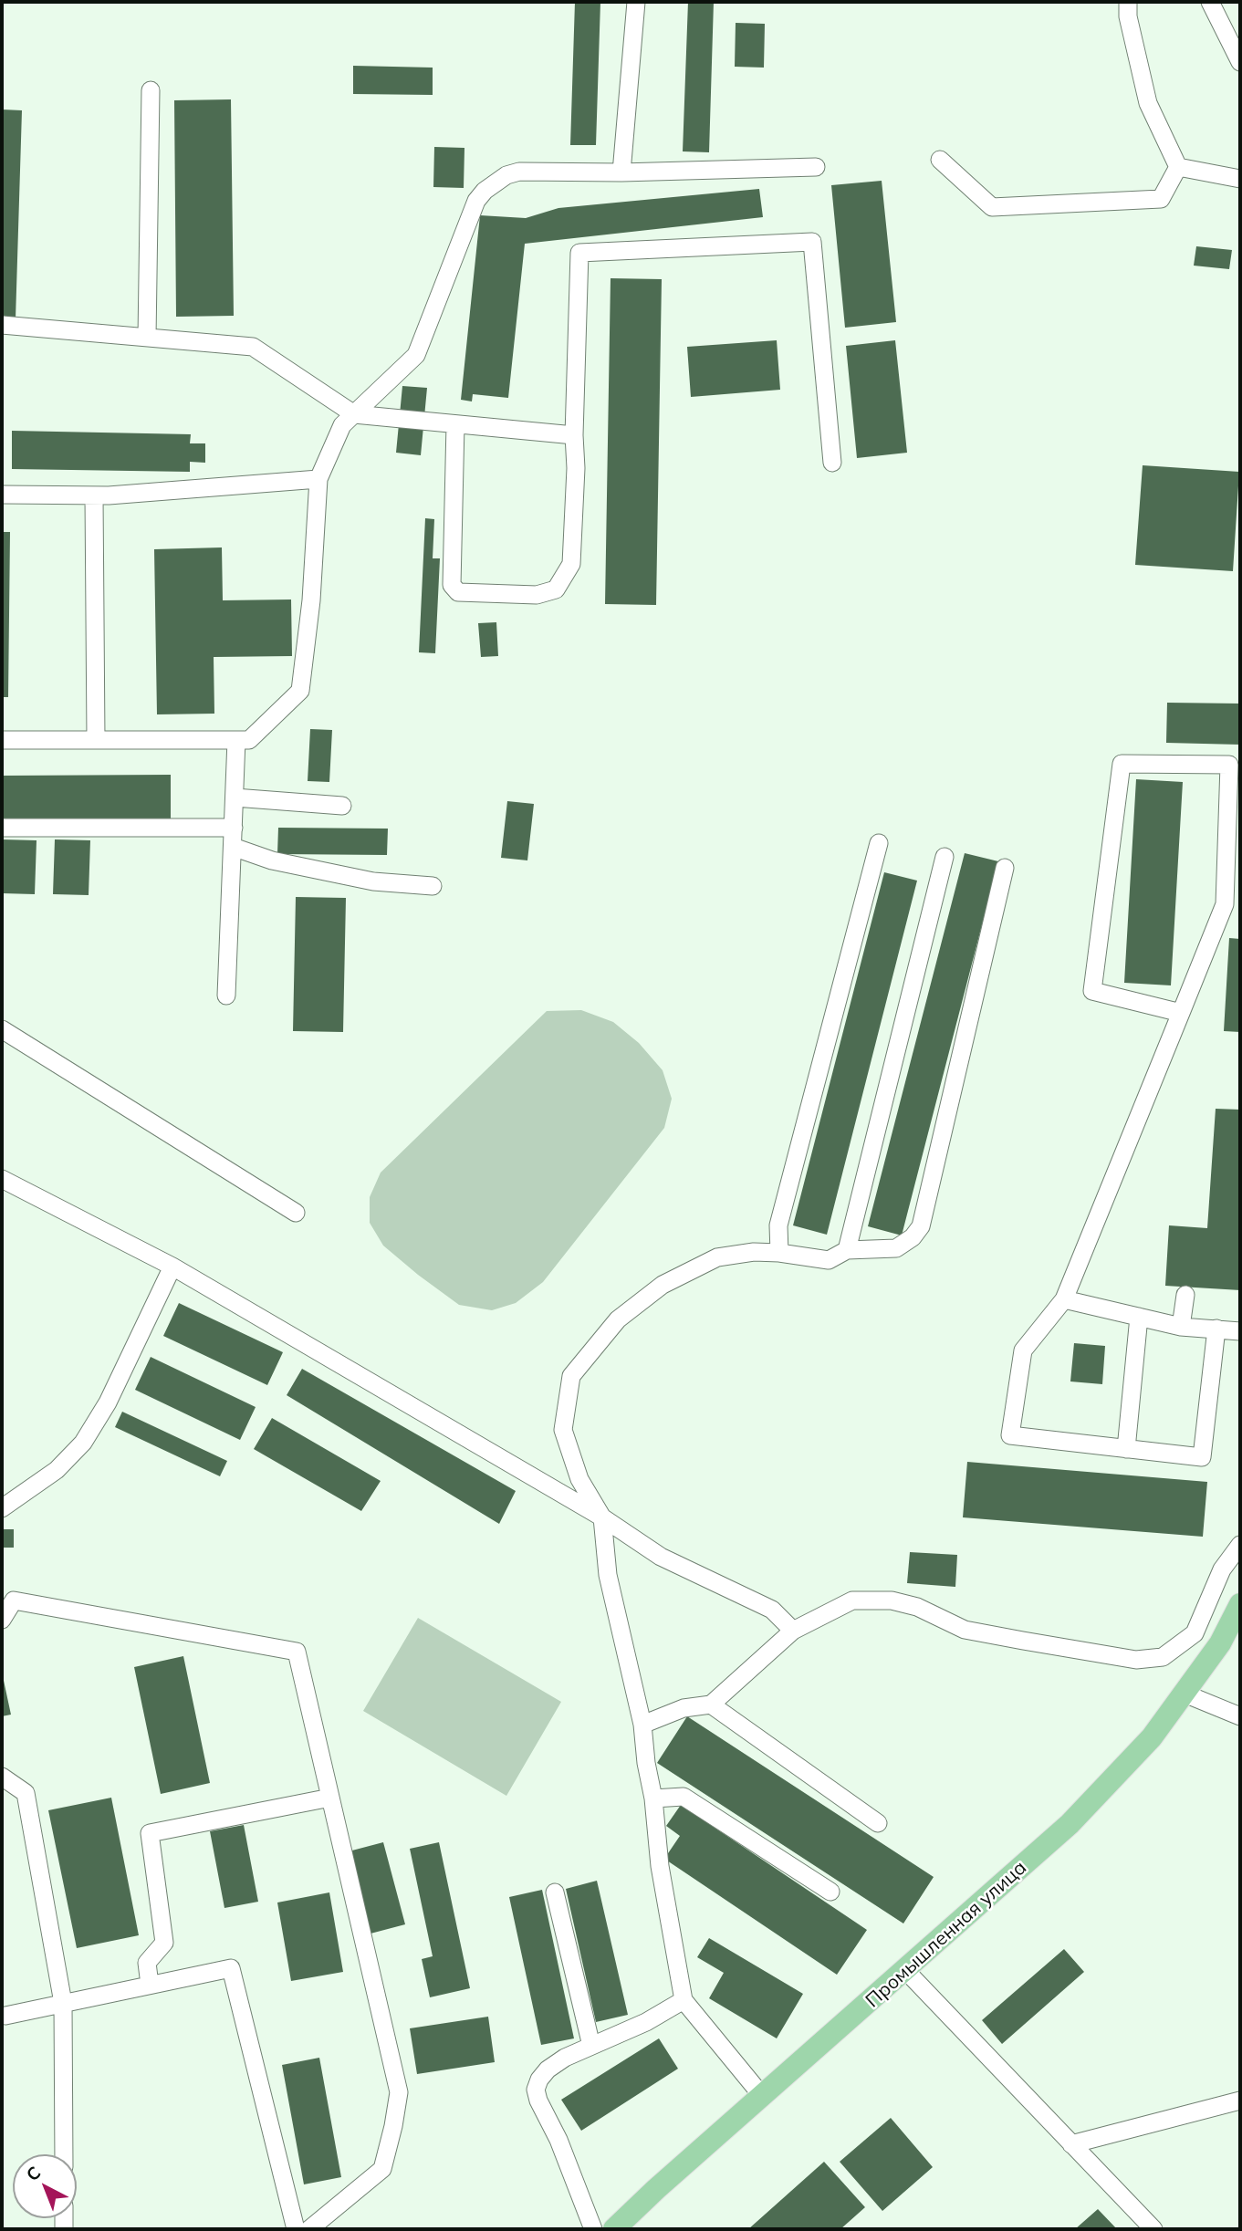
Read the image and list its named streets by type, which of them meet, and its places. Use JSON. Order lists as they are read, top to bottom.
{
  "streets": {
    "main road": ["Промышленная улица"]
  },
  "north": "top left"
}
